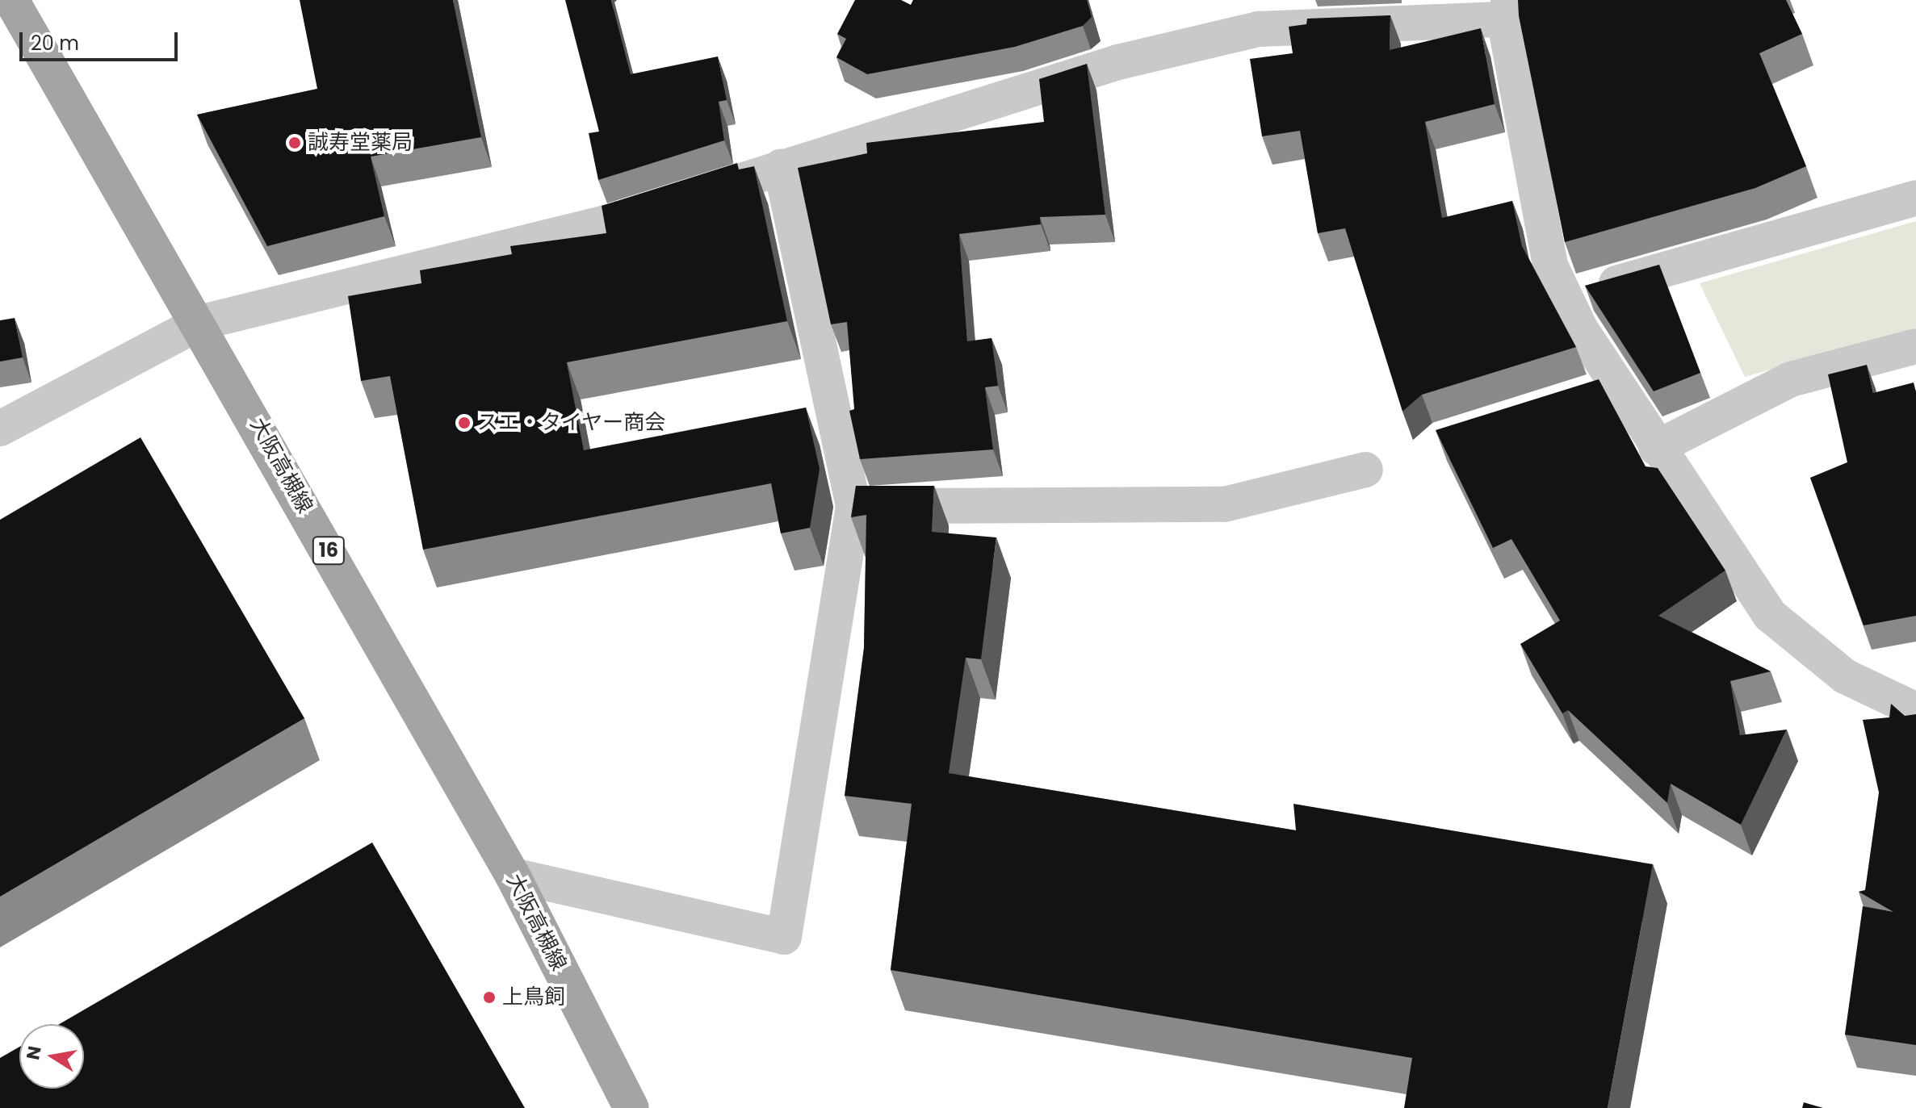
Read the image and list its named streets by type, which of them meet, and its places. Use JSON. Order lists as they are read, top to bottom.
{
  "streets": {
    "main road": ["大阪高槻線", "16"]
  },
  "places": ["誠寿堂薬局", "スエ・タイヤー商会", "上鳥飼"],
  "scale_bar": "20 m",
  "north": "left"
}
